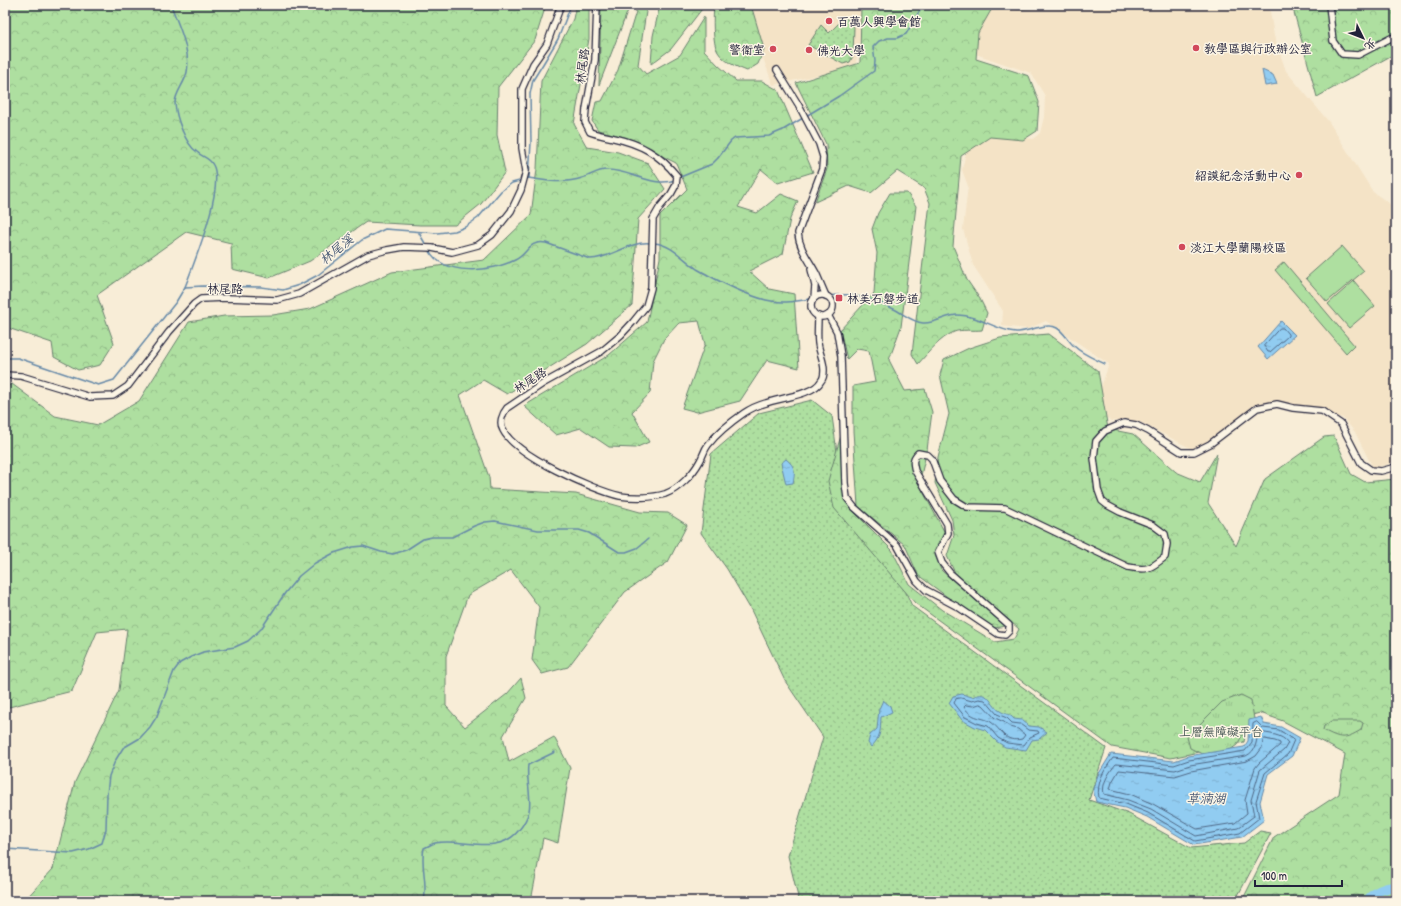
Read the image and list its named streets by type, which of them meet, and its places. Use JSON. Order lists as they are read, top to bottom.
{
  "streets": {
    "street": ["林尾路"]
  },
  "water": ["林尾溪", "草湳湖"],
  "parks": ["上層無障礙平台"],
  "places": {
    "other": [
      "百萬人興學會館",
      "教學區與行政辦公室",
      "警衛室",
      "佛光大學",
      "紹謨紀念活動中心",
      "淡江大學蘭陽校區"
    ],
    "transit": ["林美石磐步道"]
  },
  "scale_bar": "100 m",
  "north": "bottom right"
}
